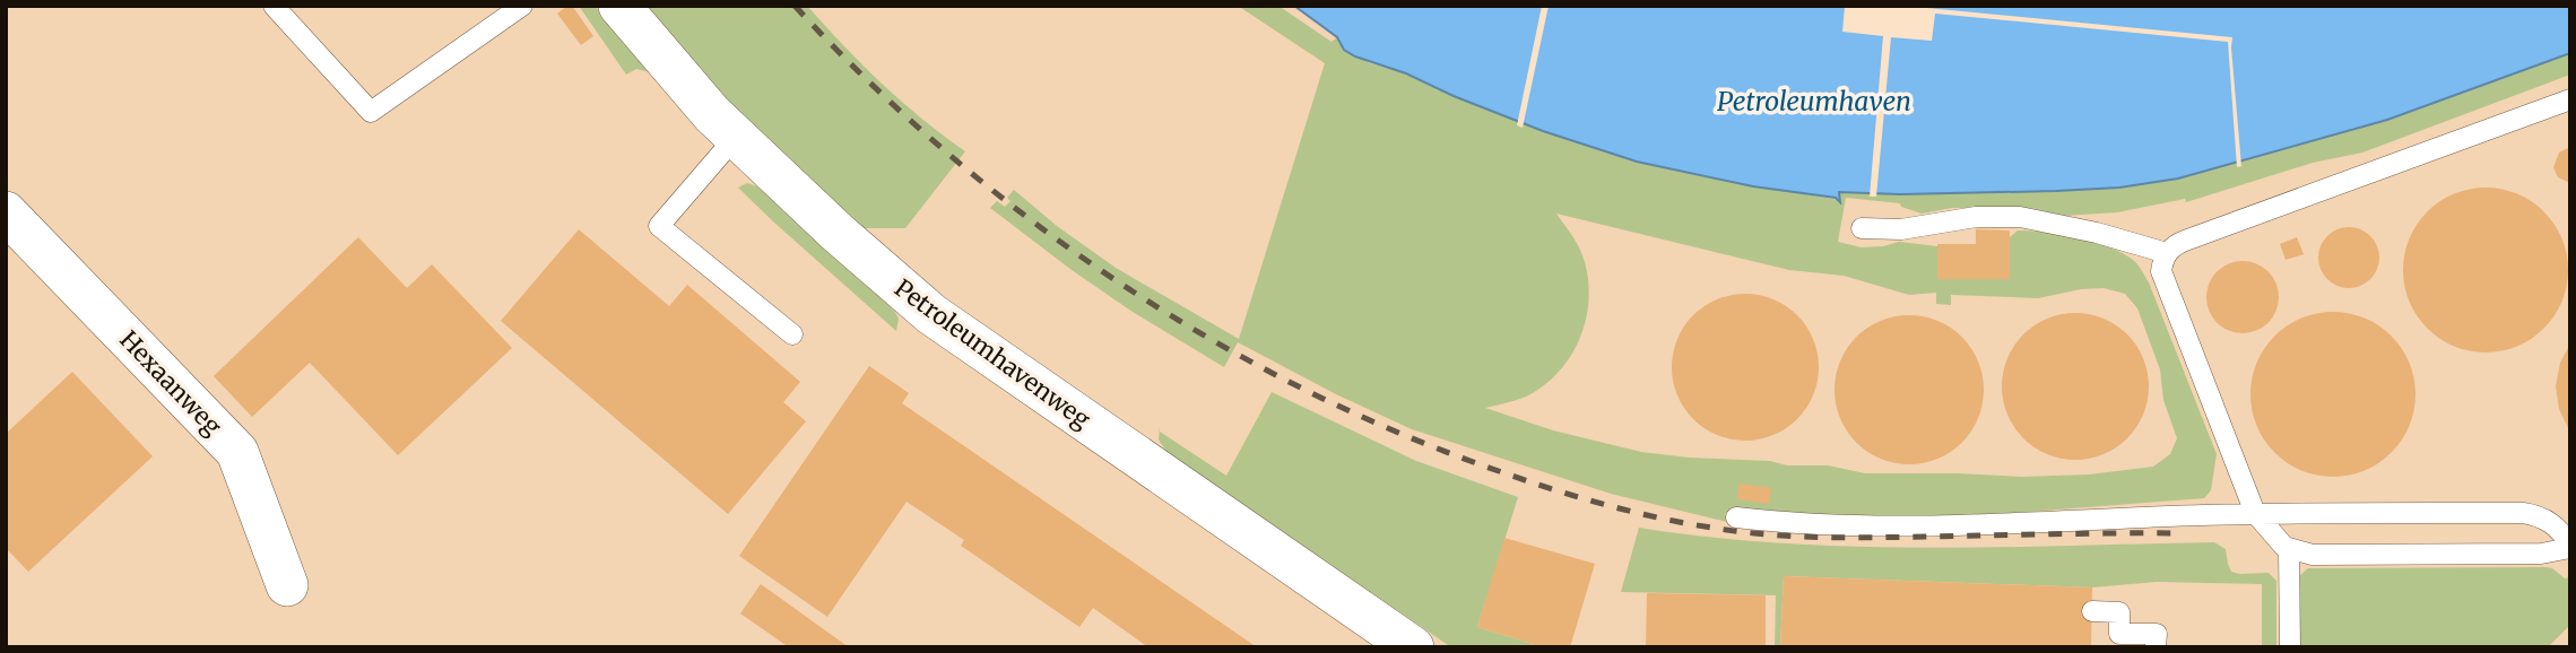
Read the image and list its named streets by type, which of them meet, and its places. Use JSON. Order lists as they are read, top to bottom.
{
  "streets": {
    "street": ["Petroleumhavenweg", "Hexaanweg"]
  },
  "water": ["Petroleumhaven"]
}
